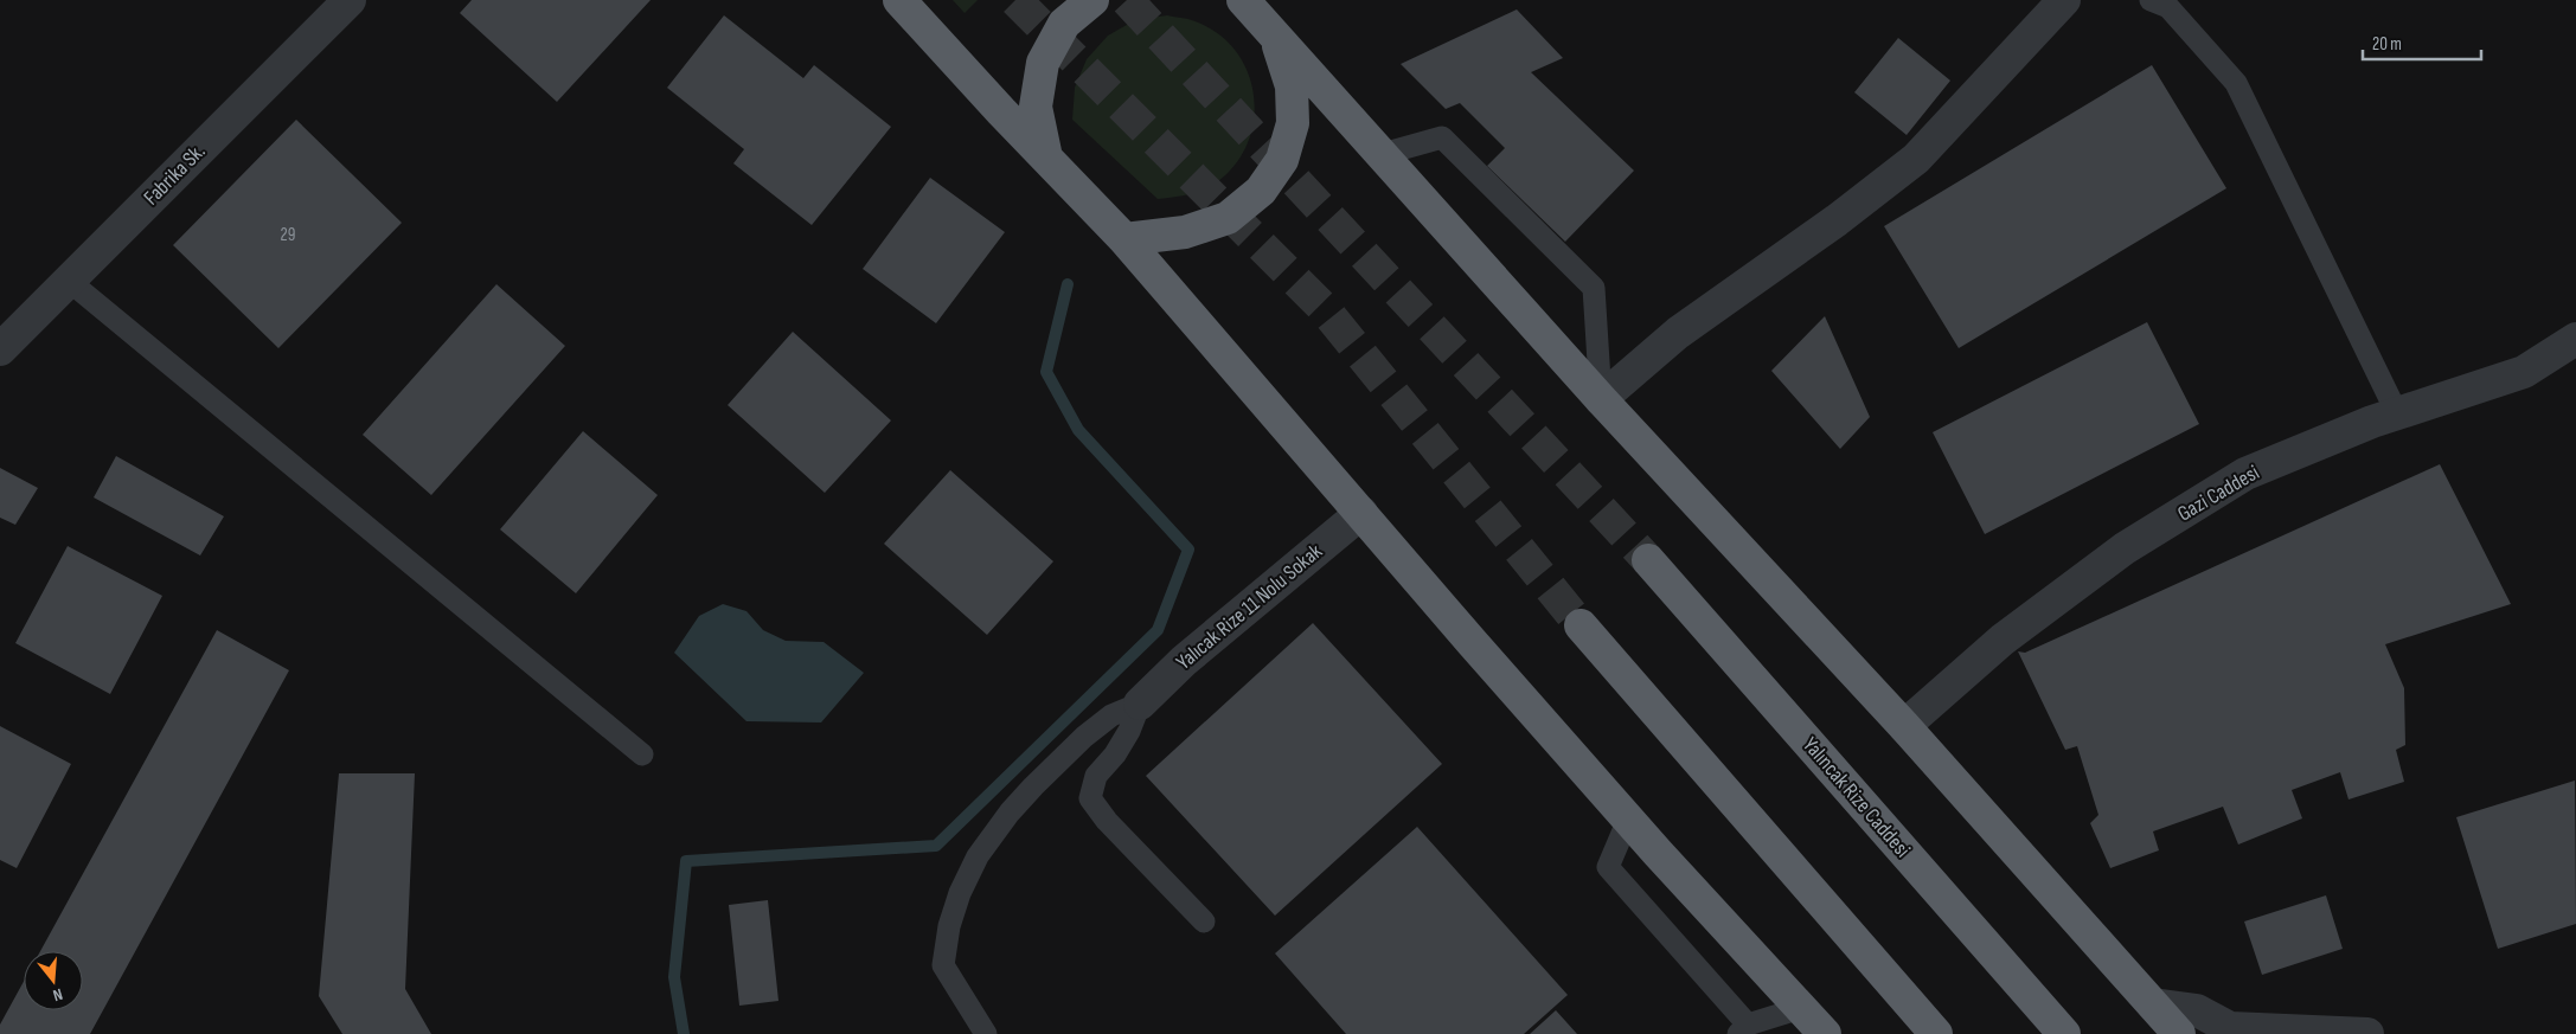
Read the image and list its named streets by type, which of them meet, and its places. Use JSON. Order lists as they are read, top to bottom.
{
  "streets": {
    "highway": ["Yalıncak Rize Caddesi"],
    "street": ["Fabrika Sk.", "Gazi Caddesi", "Yalıcak Rize 11 Nolu Sokak"]
  },
  "house_numbers": ["29"],
  "scale_bar": "20 m",
  "north": "bottom"
}
